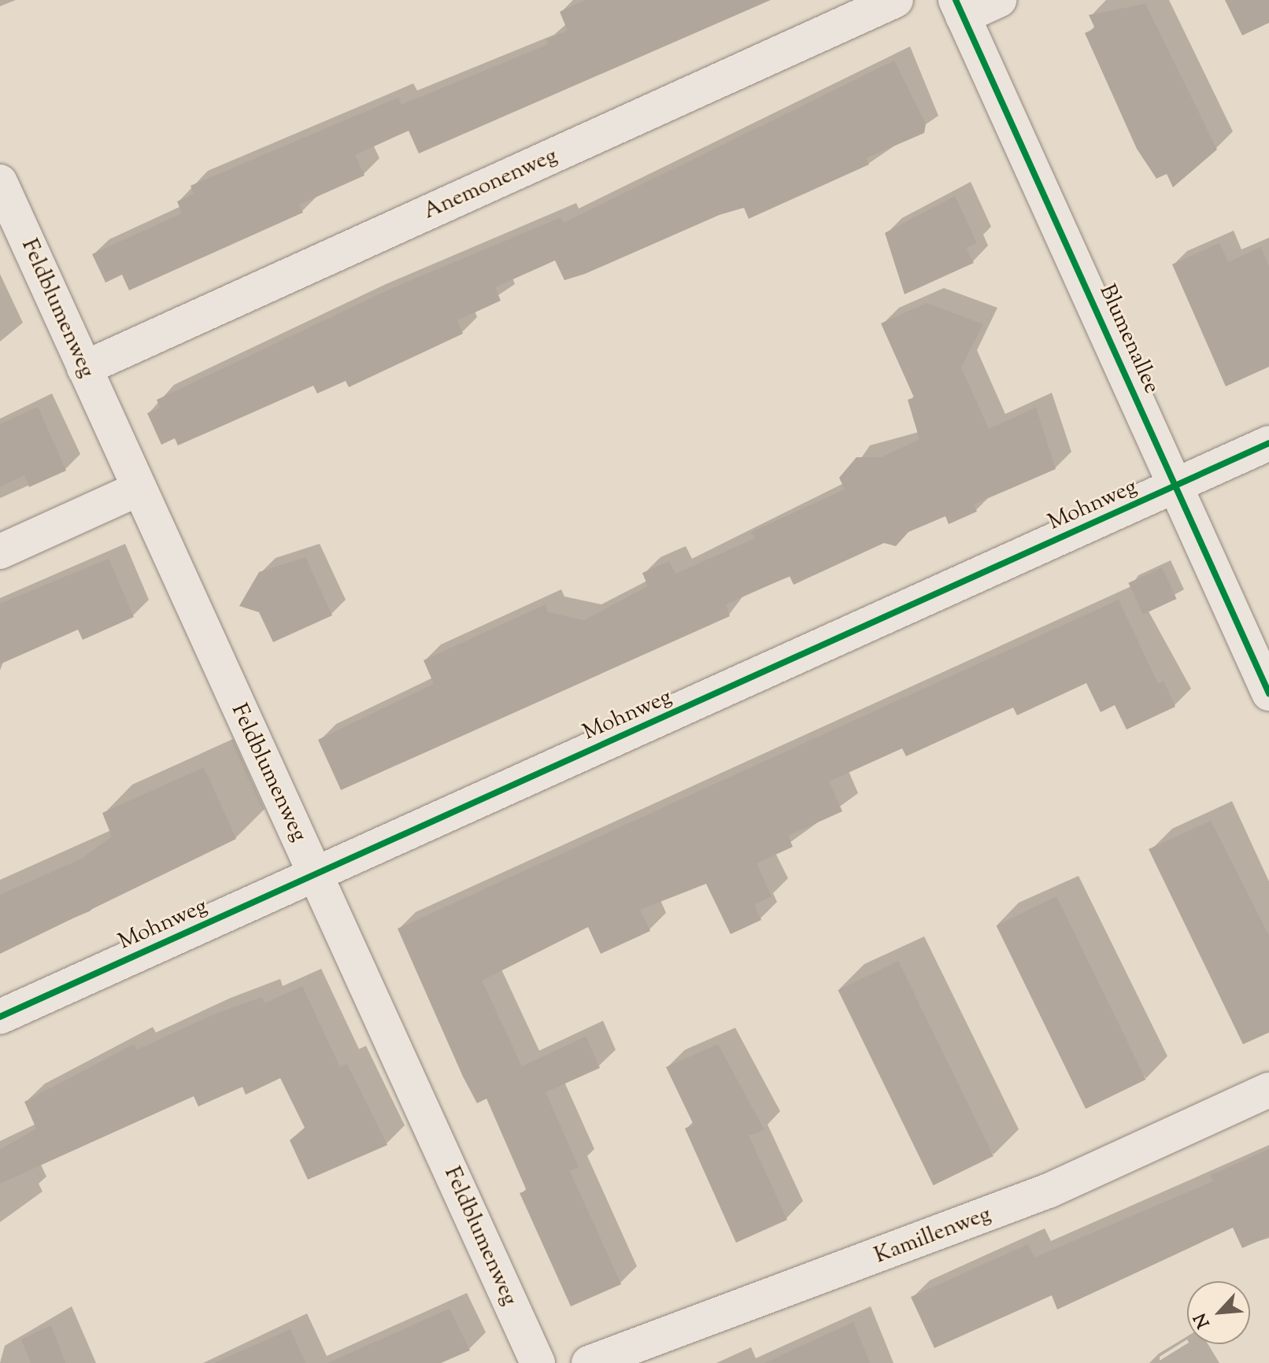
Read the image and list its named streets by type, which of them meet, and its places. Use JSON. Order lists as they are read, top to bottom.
{
  "streets": {
    "street": [
      "Anemonenweg",
      "Feldblumenweg",
      "Blumenallee",
      "Mohnweg",
      "Kamillenweg"
    ]
  },
  "crossings": [
    ["Anemonenweg", "Feldblumenweg"],
    ["Feldblumenweg", "Mohnweg"],
    ["Blumenallee", "Mohnweg"]
  ],
  "north": "bottom left"
}
